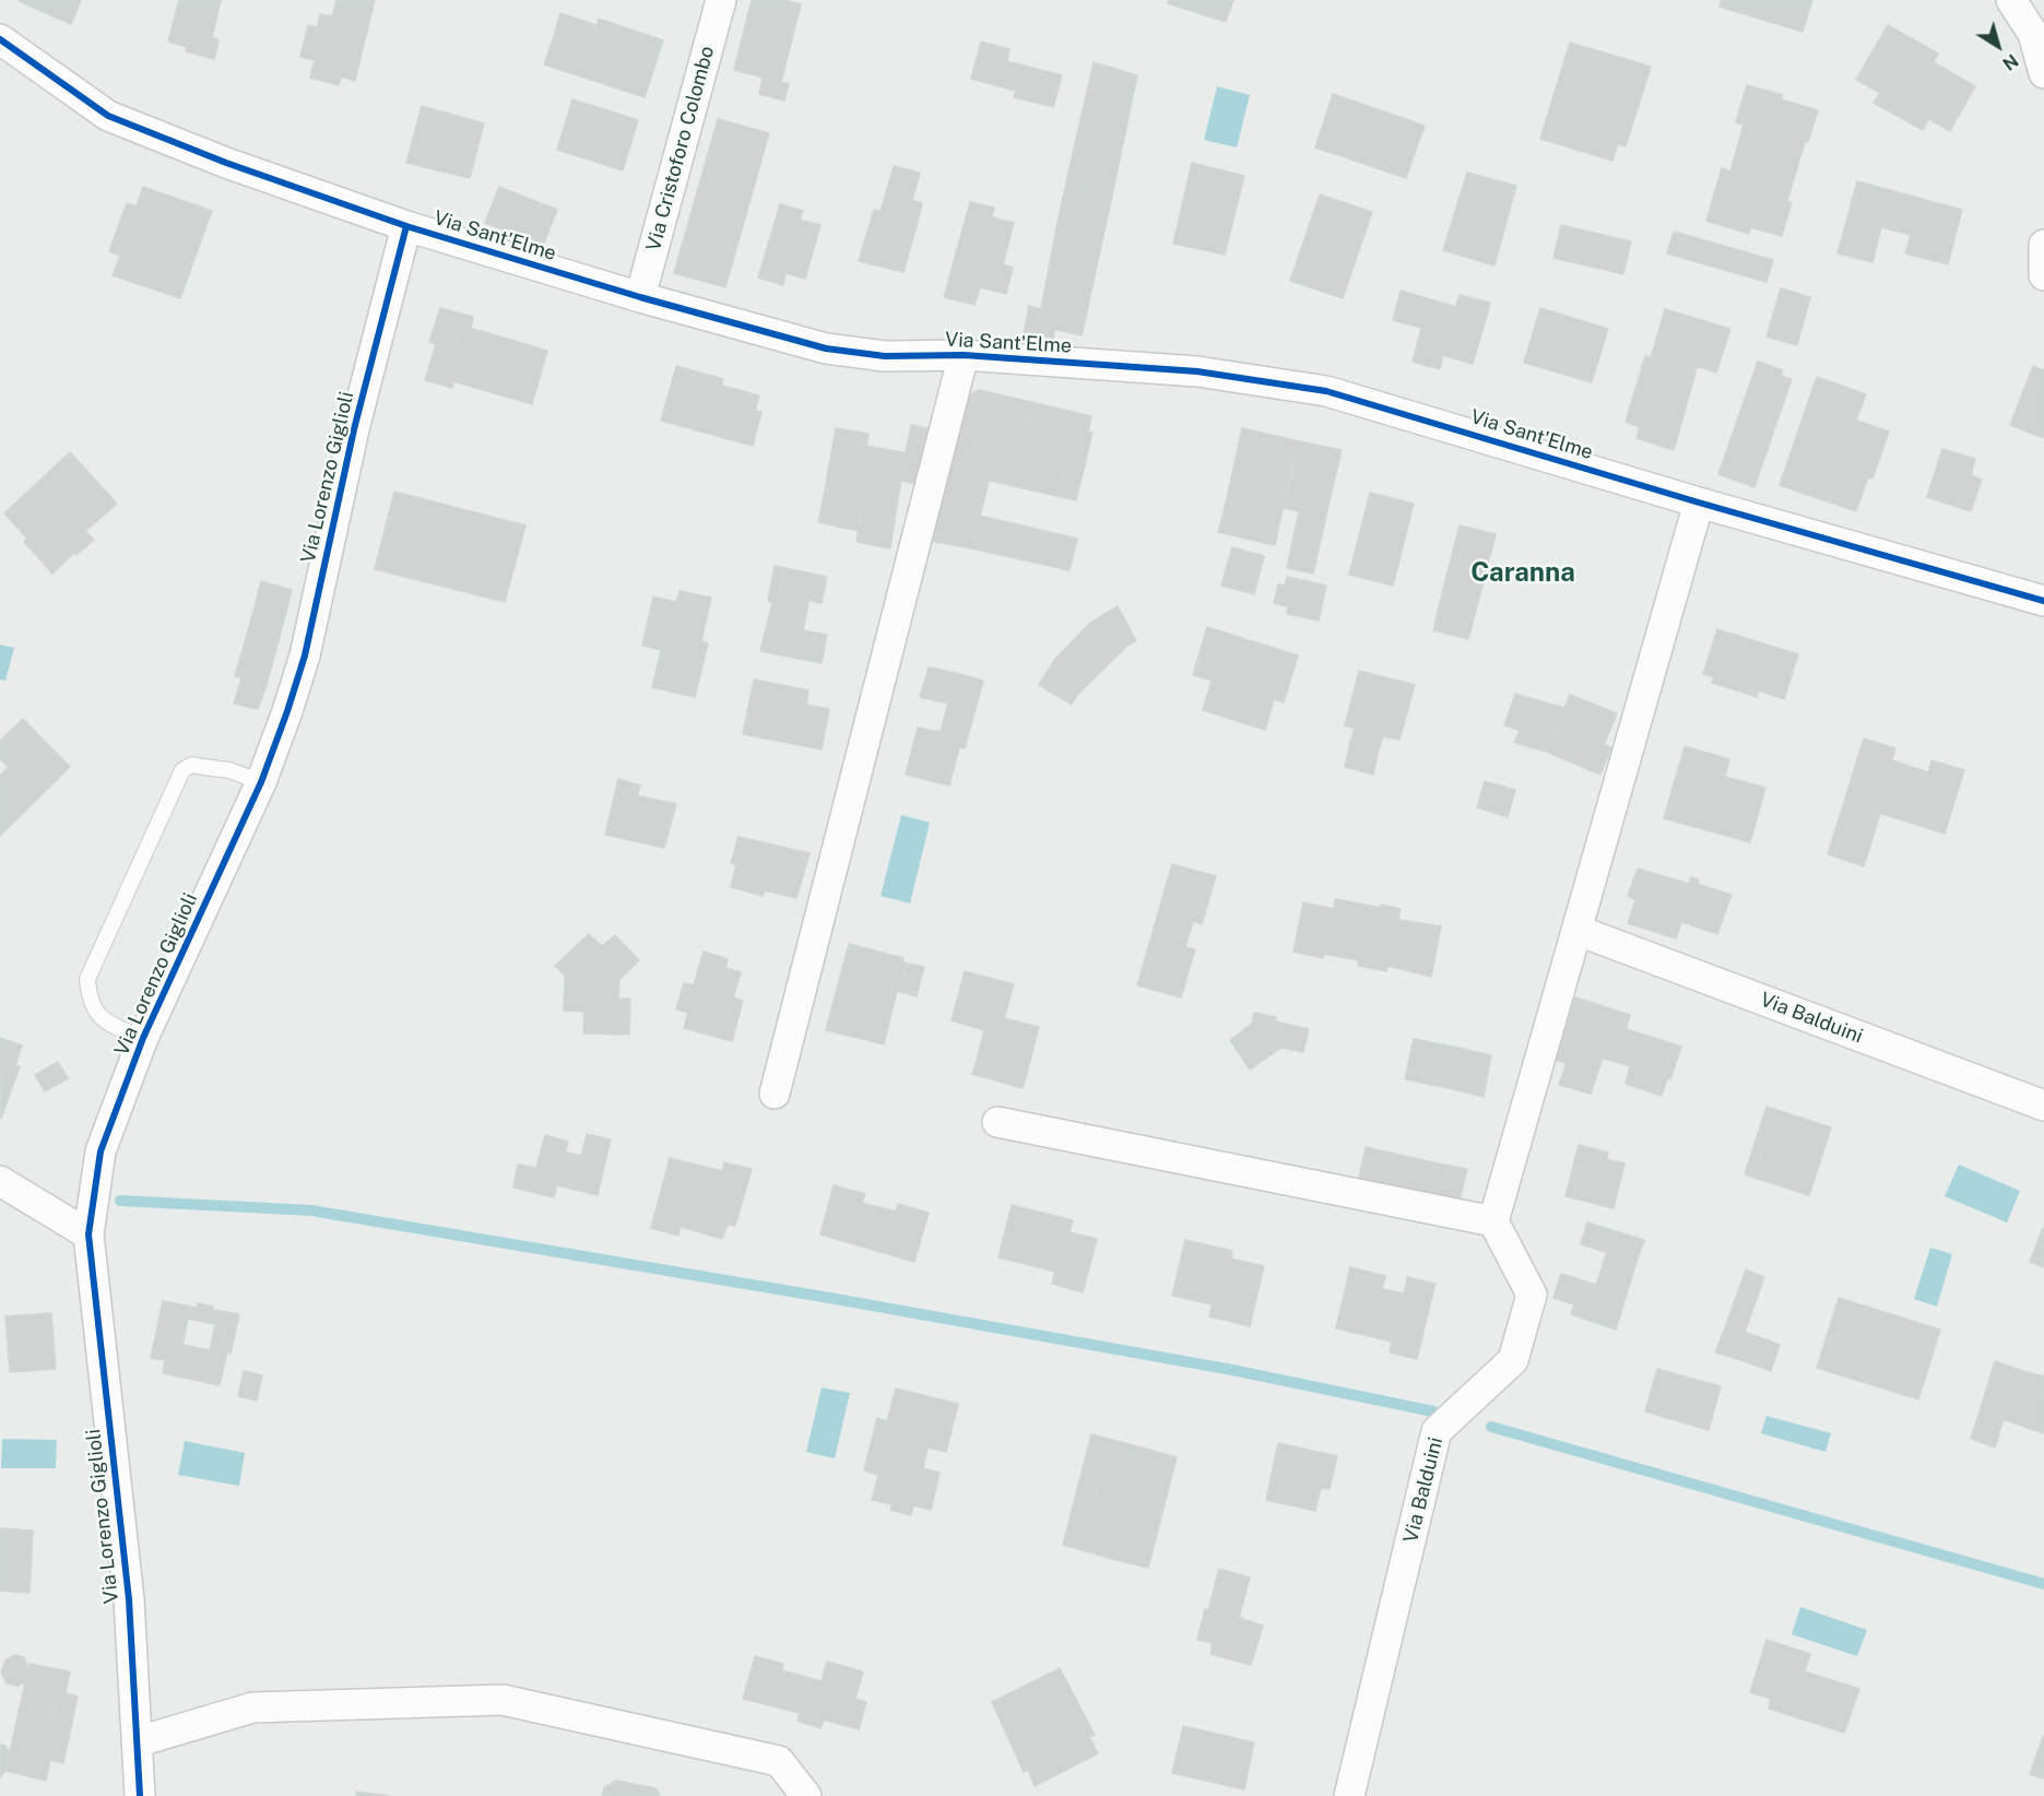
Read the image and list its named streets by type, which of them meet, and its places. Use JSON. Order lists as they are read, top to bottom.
{
  "streets": {
    "street": [
      "Via Cristoforo Colombo",
      "Via Sant'Elme",
      "Via Lorenzo Giglioli",
      "Via Balduini"
    ]
  },
  "crossings": [
    ["Via Cristoforo Colombo", "Via Sant'Elme"],
    ["Via Sant'Elme", "Via Lorenzo Giglioli"]
  ],
  "districts": ["Caranna"],
  "north": "bottom right"
}
